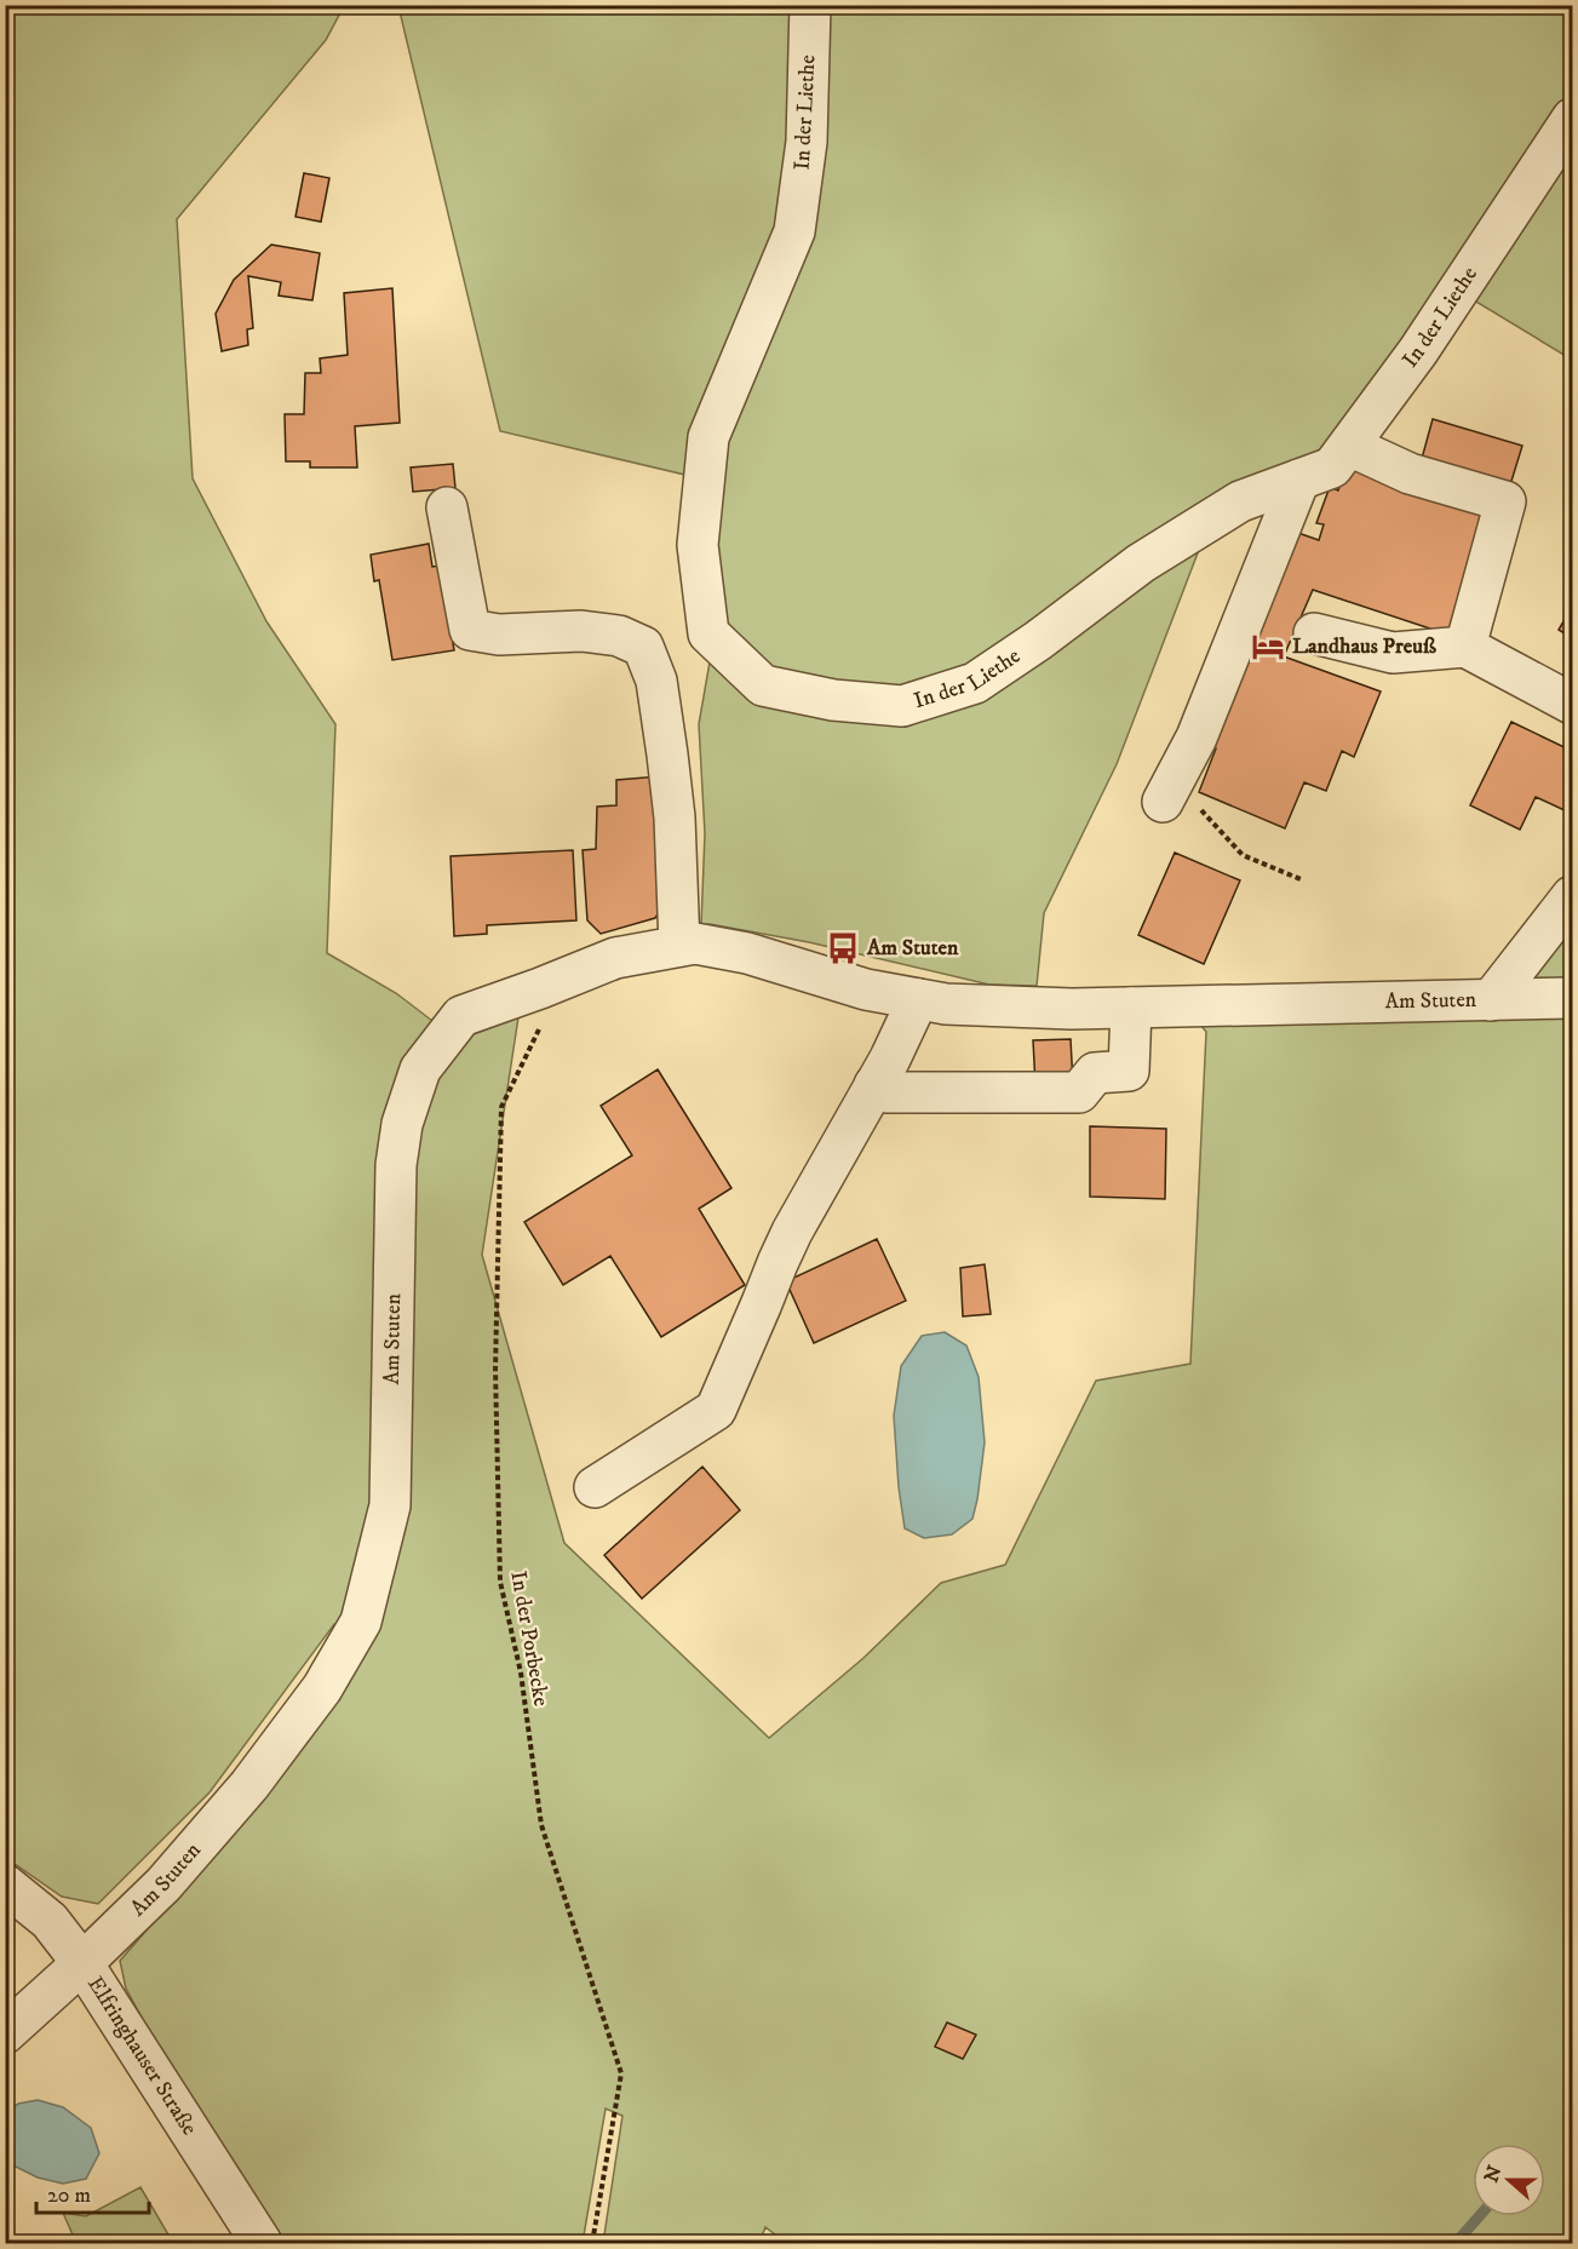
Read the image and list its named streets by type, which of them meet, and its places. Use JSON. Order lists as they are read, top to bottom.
{
  "streets": {
    "street": ["In der Liethe", "Am Stuten", "Elfringhauser Straße"],
    "path": ["In der Porbecke"]
  },
  "crossings": [
    ["Am Stuten", "In der Porbecke"],
    ["Am Stuten", "Elfringhauser Straße"]
  ],
  "places": {
    "hotel": ["Landhaus Preuß"],
    "bus stop": ["Am Stuten"]
  },
  "scale_bar": "20 m",
  "north": "left"
}
